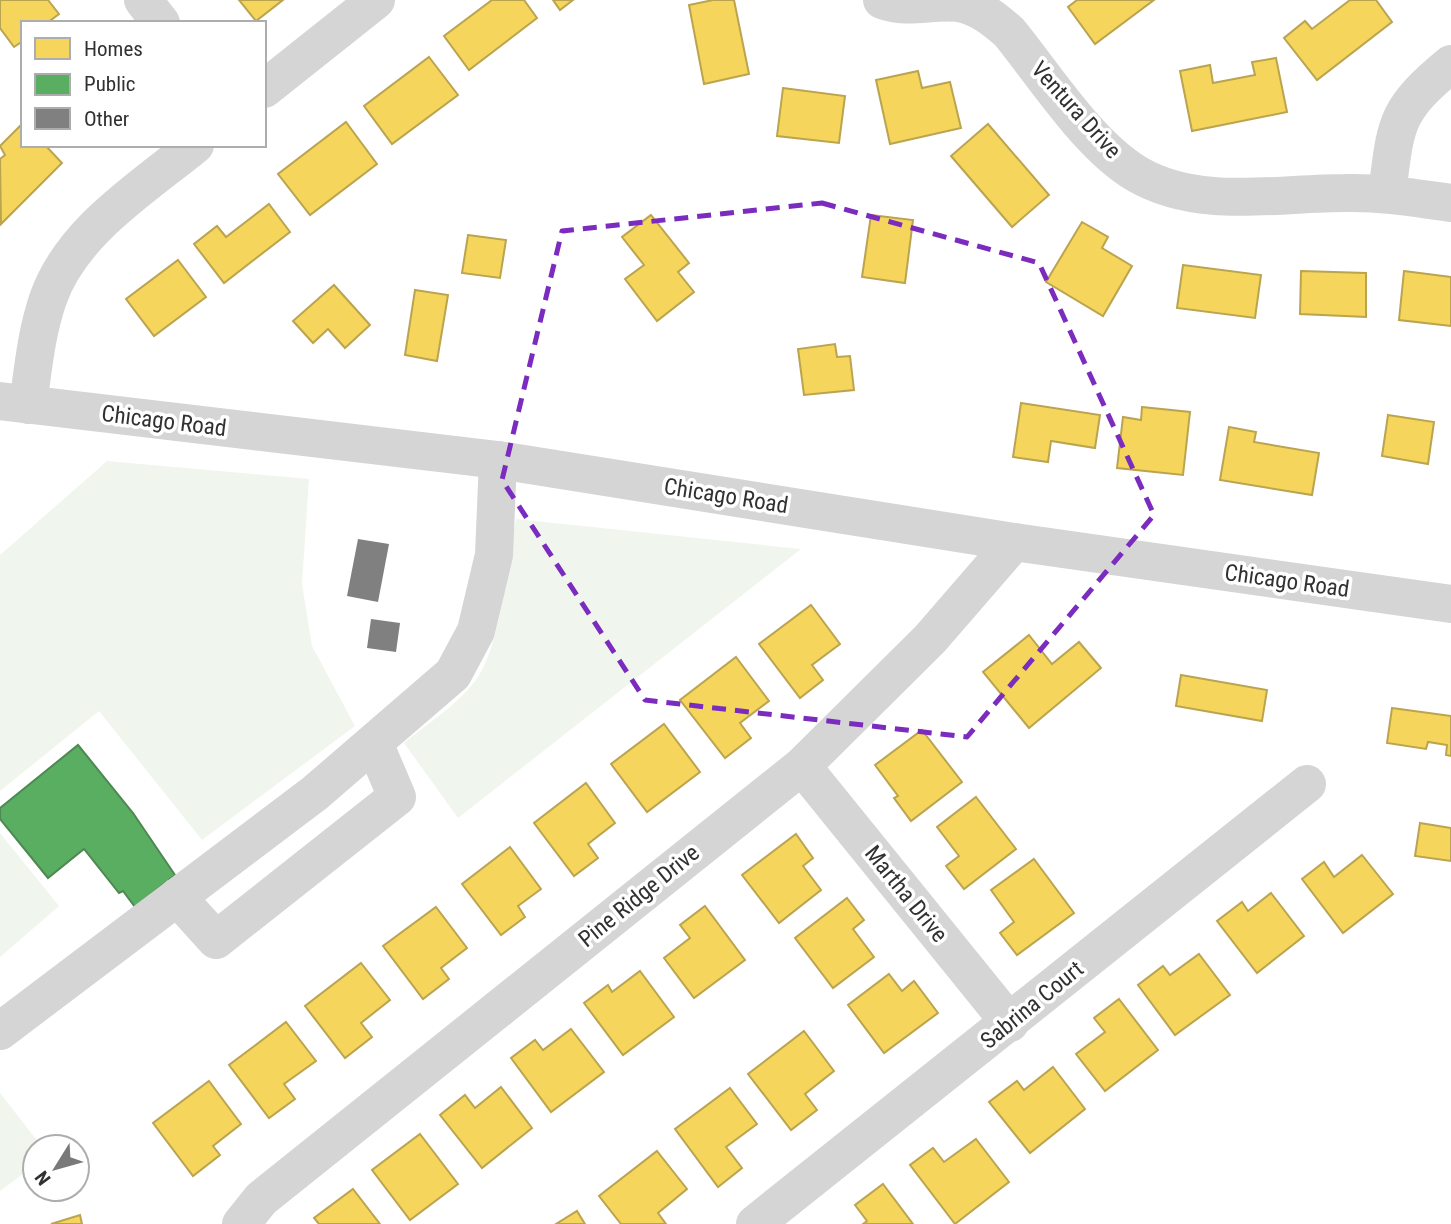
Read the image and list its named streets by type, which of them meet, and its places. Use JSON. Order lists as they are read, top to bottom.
{
  "streets": {
    "street": [
      "Ventura Drive",
      "Chicago Road",
      "Martha Drive",
      "Pine Ridge Drive",
      "Sabrina Court"
    ]
  },
  "crossings": [
    ["Chicago Road", "Pine Ridge Drive"],
    ["Martha Drive", "Pine Ridge Drive"],
    ["Martha Drive", "Sabrina Court"]
  ],
  "legend": ["Homes", "Public", "Other"],
  "north": "bottom left"
}
